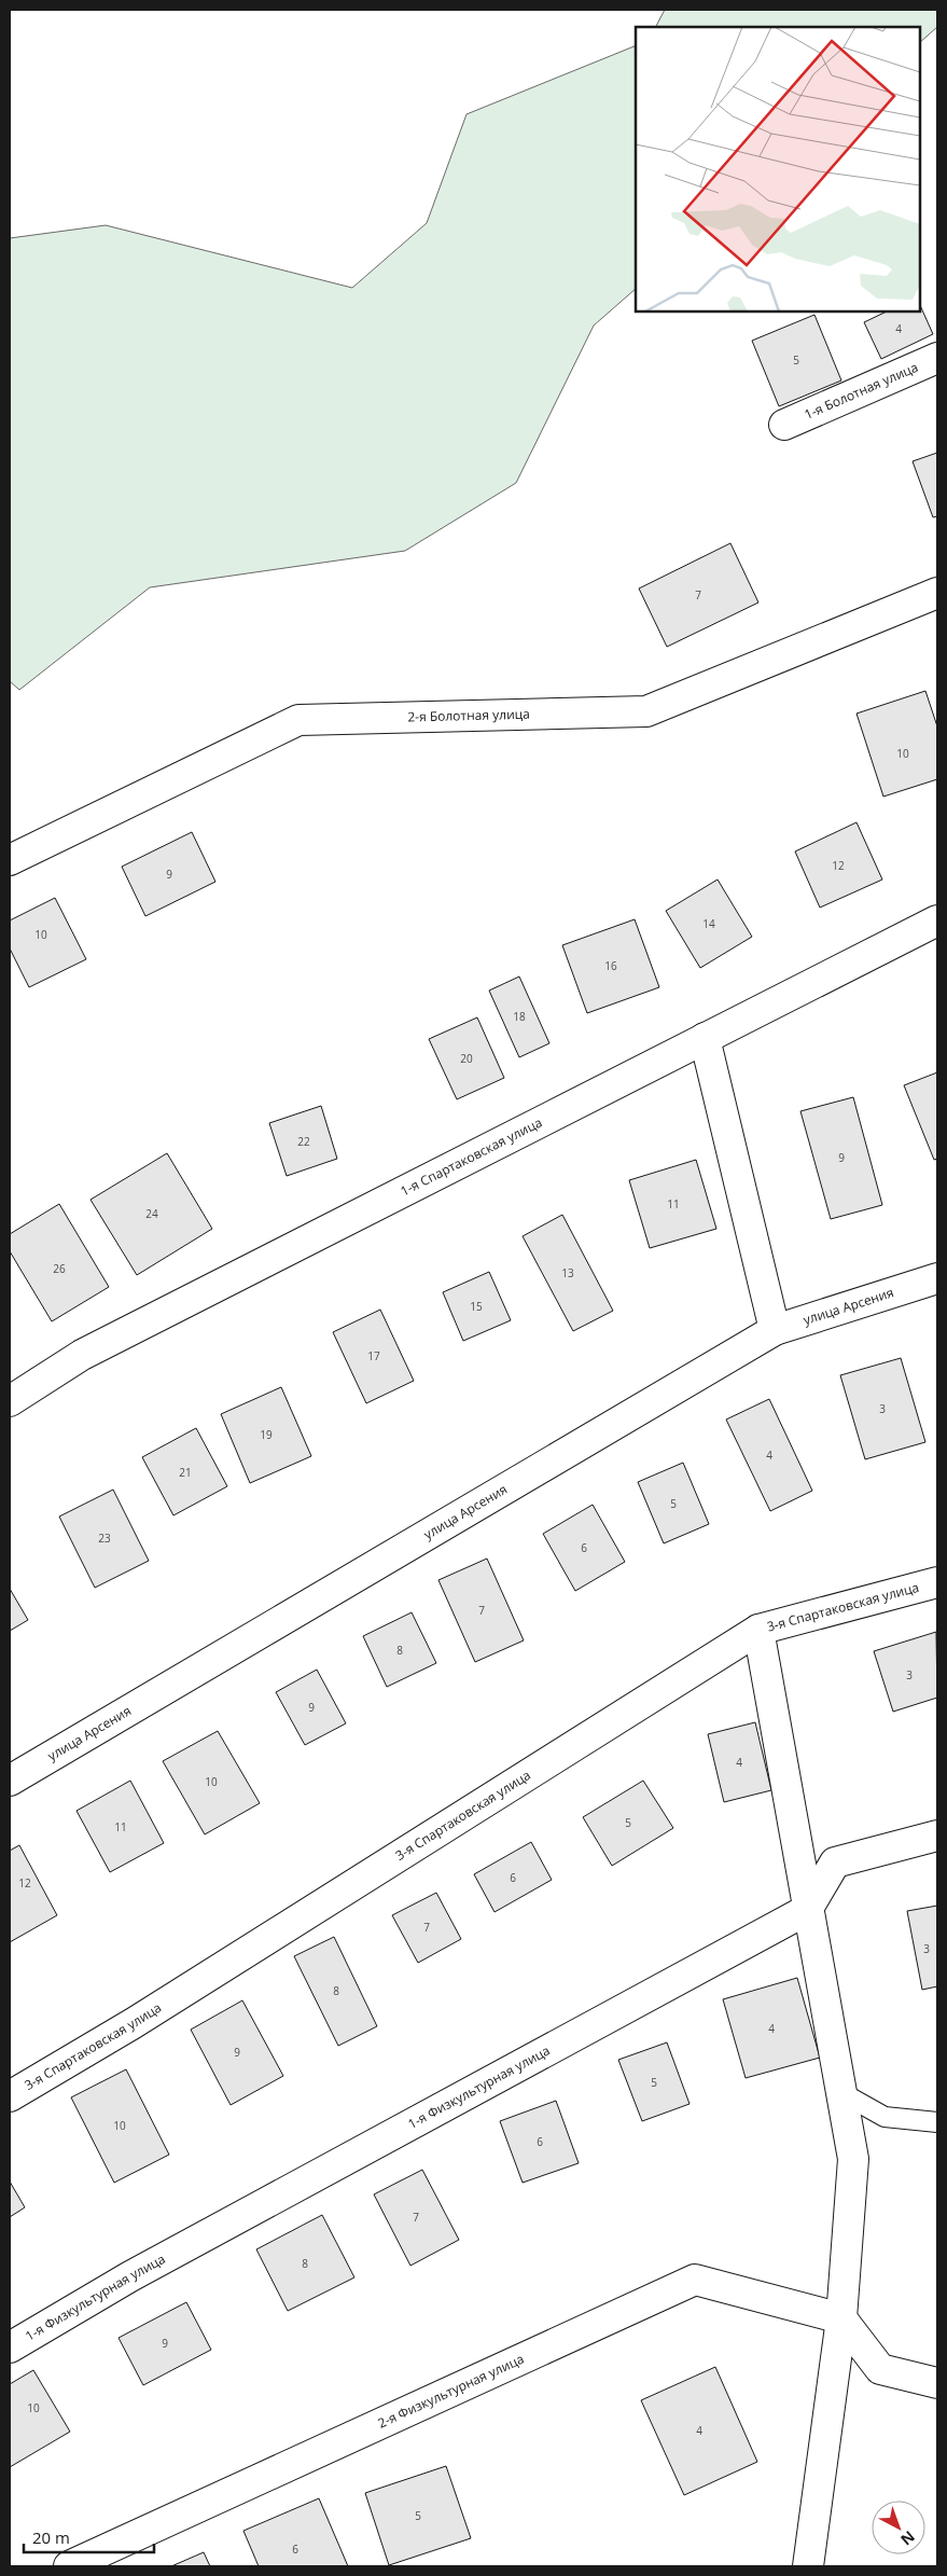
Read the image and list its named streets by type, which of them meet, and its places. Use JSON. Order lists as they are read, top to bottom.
{
  "streets": {
    "street": [
      "1-я Болотная улица",
      "2-я Болотная улица",
      "1-я Спартаковская улица",
      "улица Арсения",
      "3-я Спартаковская улица",
      "1-я Физкультурная улица",
      "2-я Физкультурная улица"
    ]
  },
  "house_numbers": [
    "4",
    "5",
    "7",
    "10",
    "12",
    "9",
    "14",
    "10",
    "16",
    "18",
    "20",
    "22",
    "9",
    "11",
    "24",
    "26",
    "13",
    "15",
    "17",
    "3",
    "19",
    "4",
    "21",
    "5",
    "23",
    "6",
    "7",
    "8",
    "3",
    "9",
    "4",
    "10",
    "5",
    "11",
    "6",
    "12",
    "7",
    "3",
    "8",
    "4",
    "9",
    "5",
    "10",
    "6",
    "7",
    "8",
    "9",
    "10",
    "4",
    "5",
    "6"
  ],
  "scale_bar": "20 m",
  "north": "bottom right"
}
